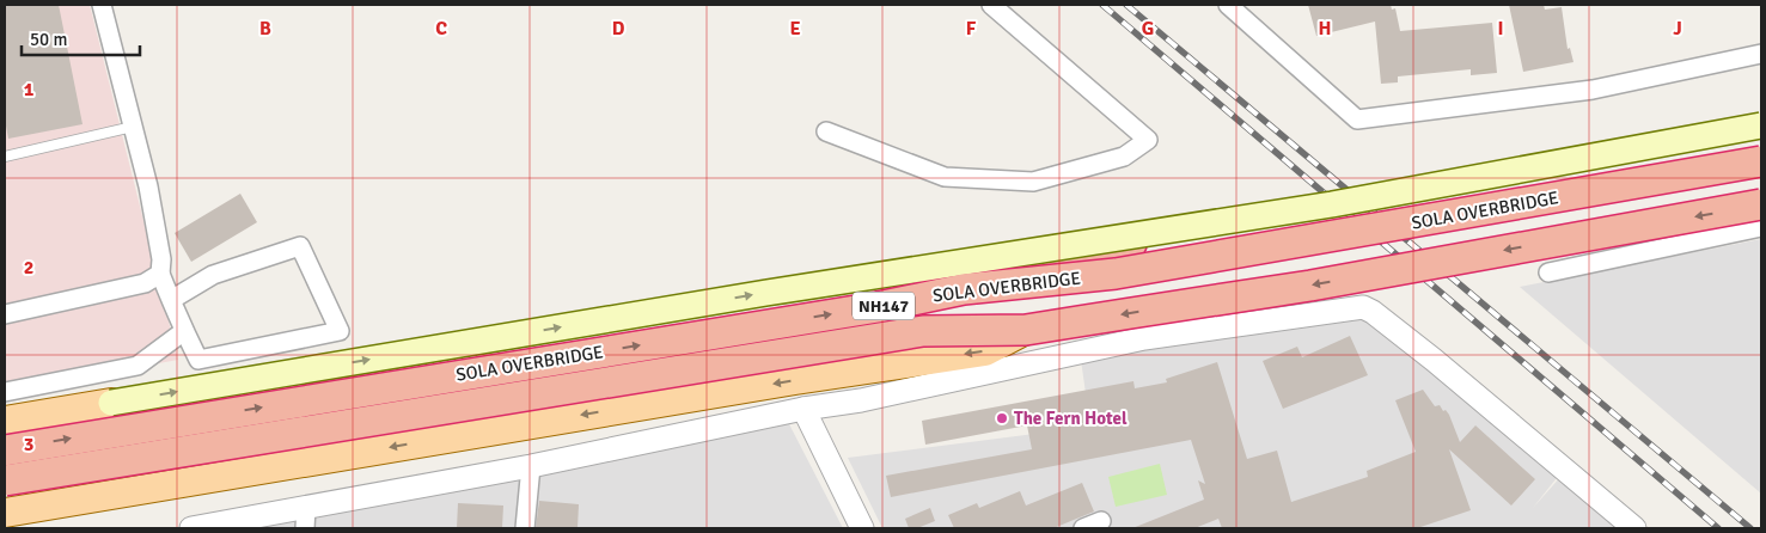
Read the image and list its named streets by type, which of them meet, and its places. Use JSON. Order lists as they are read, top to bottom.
{
  "streets": {
    "highway": ["SOLA OVERBRIDGE", "NH147"]
  },
  "places": ["The Fern Hotel"],
  "scale_bar": "50 m",
  "grid": {
    "columns": [
      "B",
      "C",
      "D",
      "E",
      "F",
      "G",
      "H",
      "I",
      "J"
    ],
    "rows": ["1", "2", "3"]
  }
}
